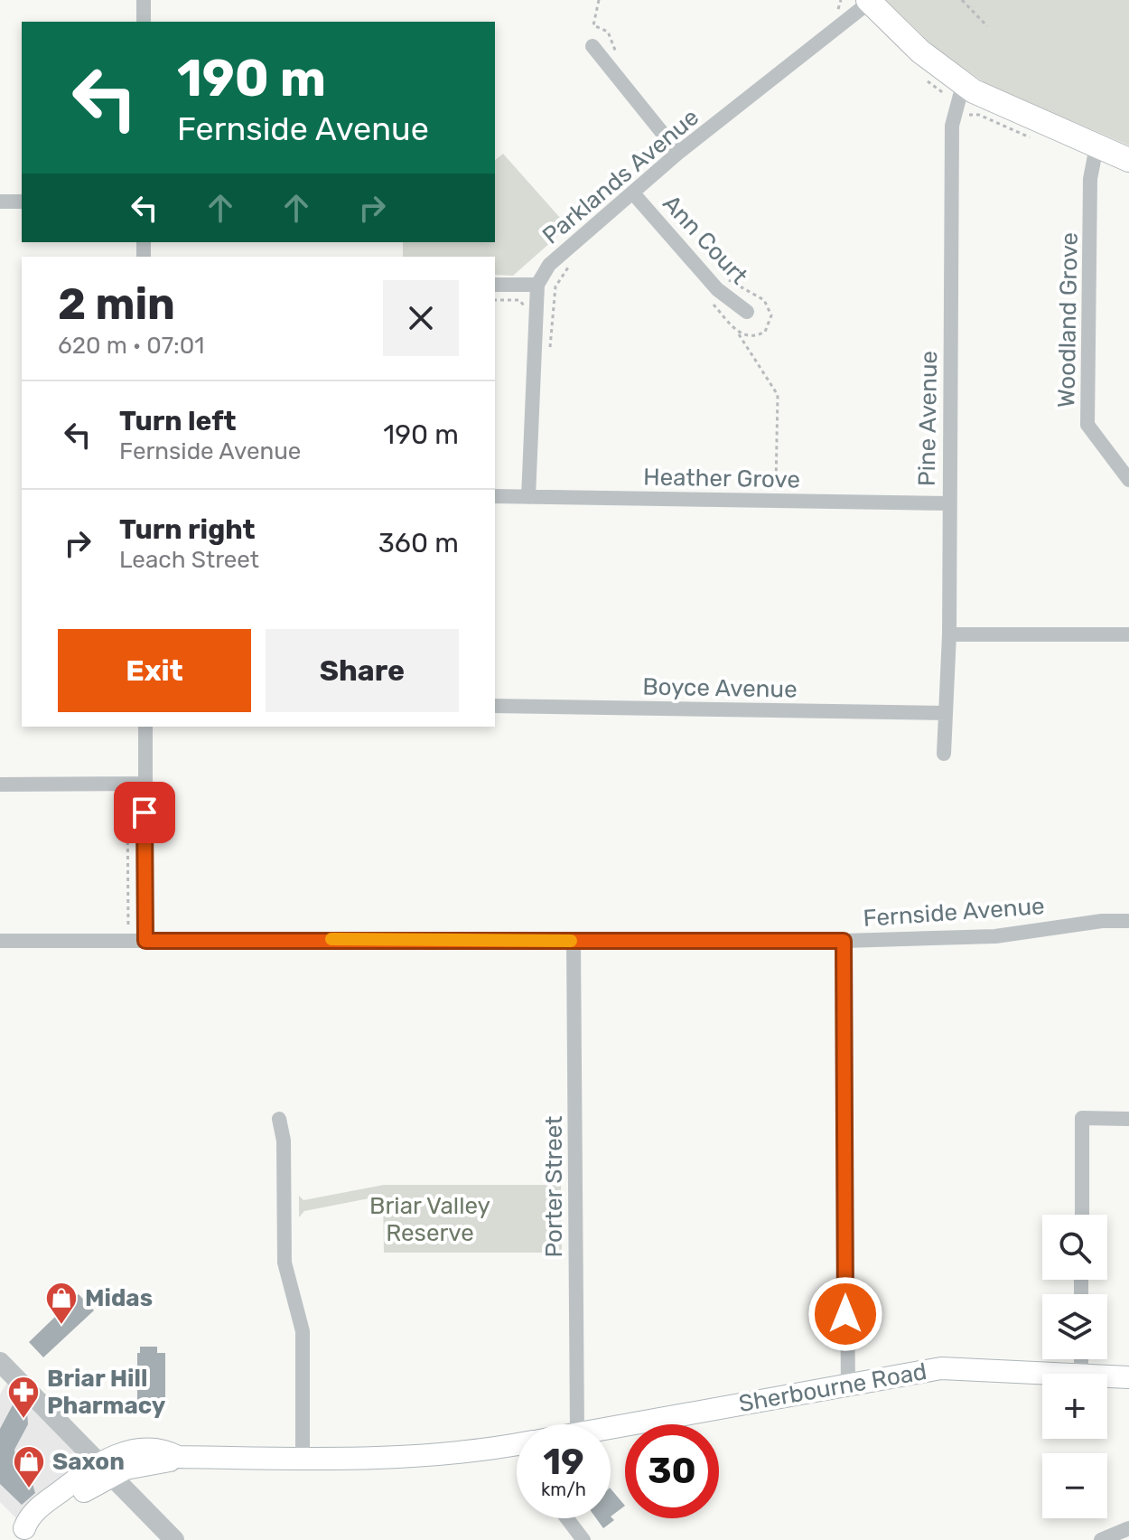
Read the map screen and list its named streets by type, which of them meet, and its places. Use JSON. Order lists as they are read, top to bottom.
{
  "streets": {
    "main road": ["Sherbourne Road"],
    "street": [
      "Parklands Avenue",
      "Ann Court",
      "Woodland Grove",
      "Pine Avenue",
      "Heather Grove",
      "Boyce Avenue",
      "Fernside Avenue",
      "Porter Street"
    ]
  },
  "crossings": [
    ["Parklands Avenue", "Ann Court"],
    ["Pine Avenue", "Heather Grove"],
    ["Pine Avenue", "Boyce Avenue"],
    ["Fernside Avenue", "Porter Street"]
  ],
  "parks": ["Briar Valley Reserve"],
  "places": {
    "shop": ["Midas", "Saxon"],
    "pharmacy": ["Briar Hill Pharmacy"]
  },
  "page": {
    "turn": ["190 m", "Fernside Avenue"],
    "heading": ["2 min", "620 m · 07:01"],
    "list": [
      {
        "name": "Turn left",
        "note": "Fernside Avenue",
        "value": "190 m"
      },
      {
        "name": "Turn right",
        "note": "Leach Street",
        "value": "360 m"
      }
    ],
    "buttons": ["Exit", "Share"],
    "map_buttons": ["+", "−"],
    "speed": "19 km/h",
    "limit": "30"
  }
}
